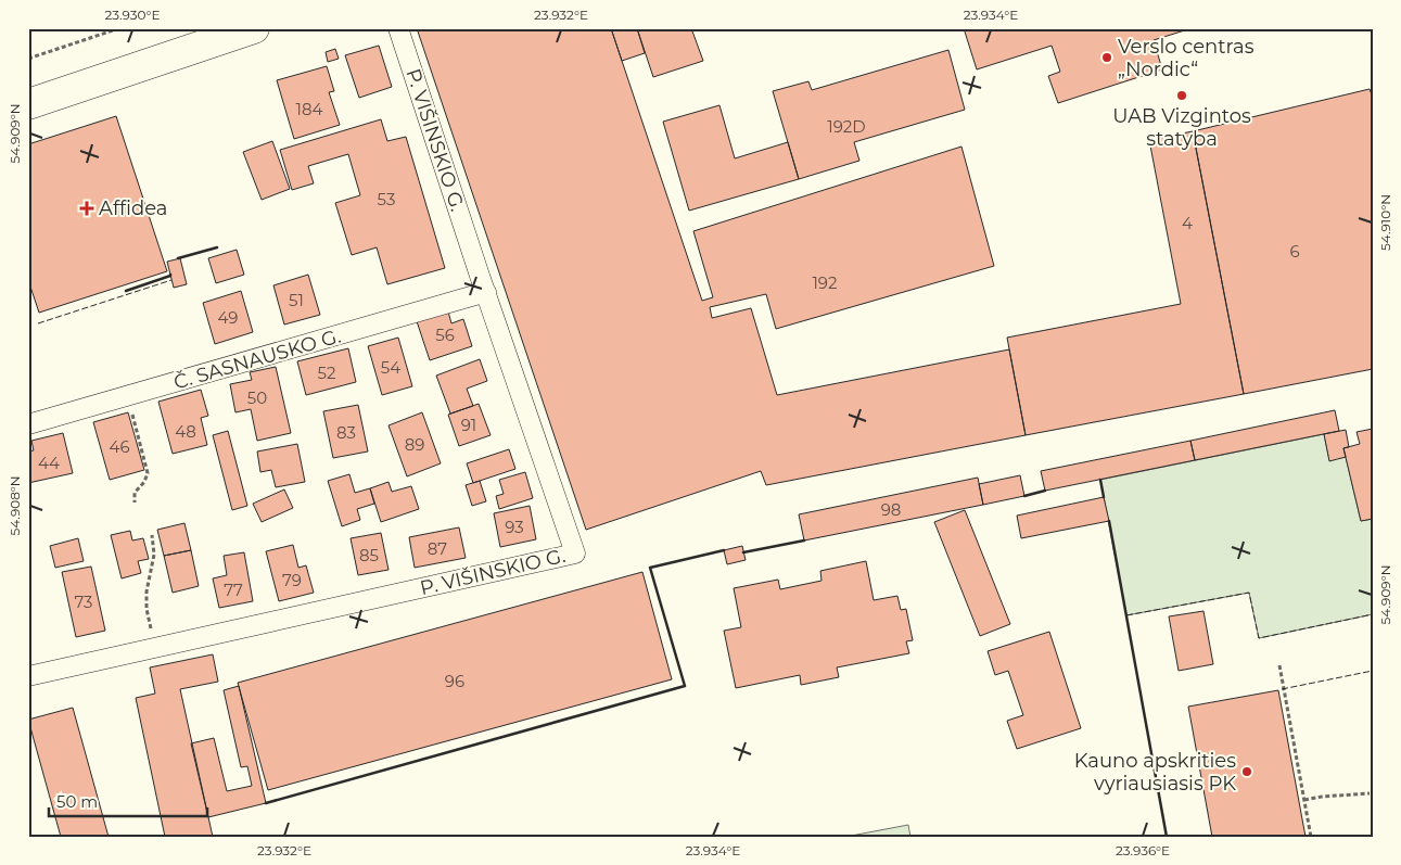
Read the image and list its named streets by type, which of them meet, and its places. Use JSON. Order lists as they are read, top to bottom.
{
  "streets": {
    "street": ["P. VIŠINSKIO G.", "Č. SASNAUSKO G."]
  },
  "crossings": [
    ["P. VIŠINSKIO G.", "Č. SASNAUSKO G."]
  ],
  "places": {
    "other": ["Verslo centras „Nordic“", "UAB Vizgintos statyba", "Kauno apskrities vyriausiasis PK"],
    "health": ["Affidea"]
  },
  "house_numbers": [
    "184",
    "192D",
    "53",
    "4",
    "6",
    "192",
    "51",
    "49",
    "56",
    "54",
    "52",
    "50",
    "91",
    "48",
    "83",
    "89",
    "46",
    "44",
    "98",
    "93",
    "87",
    "85",
    "79",
    "77",
    "73",
    "96"
  ],
  "scale_bar": "50 m",
  "coordinates": [
    "23.930°E",
    "23.932°E",
    "23.934°E",
    "54.909°N",
    "54.910°N",
    "54.908°N",
    "23.936°E"
  ]
}
